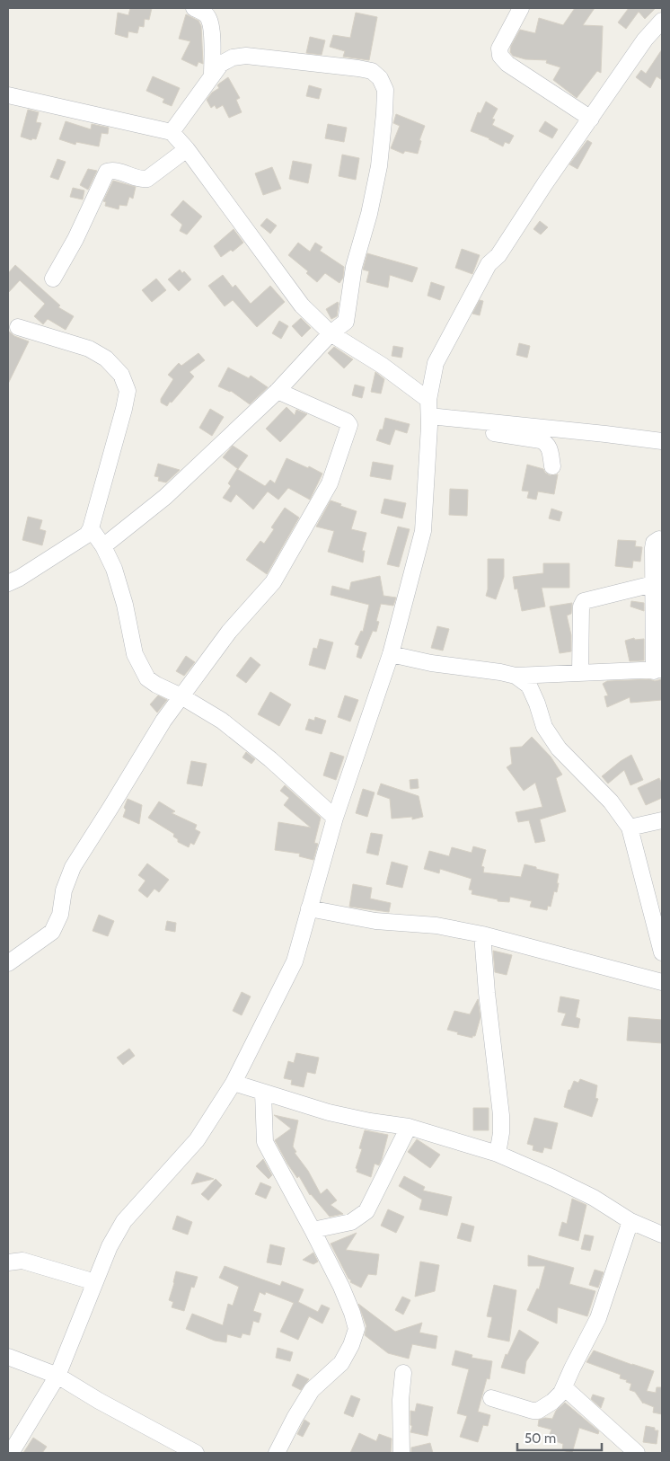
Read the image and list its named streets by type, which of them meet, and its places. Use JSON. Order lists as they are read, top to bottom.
{
  "scale_bar": "50 m"
}
